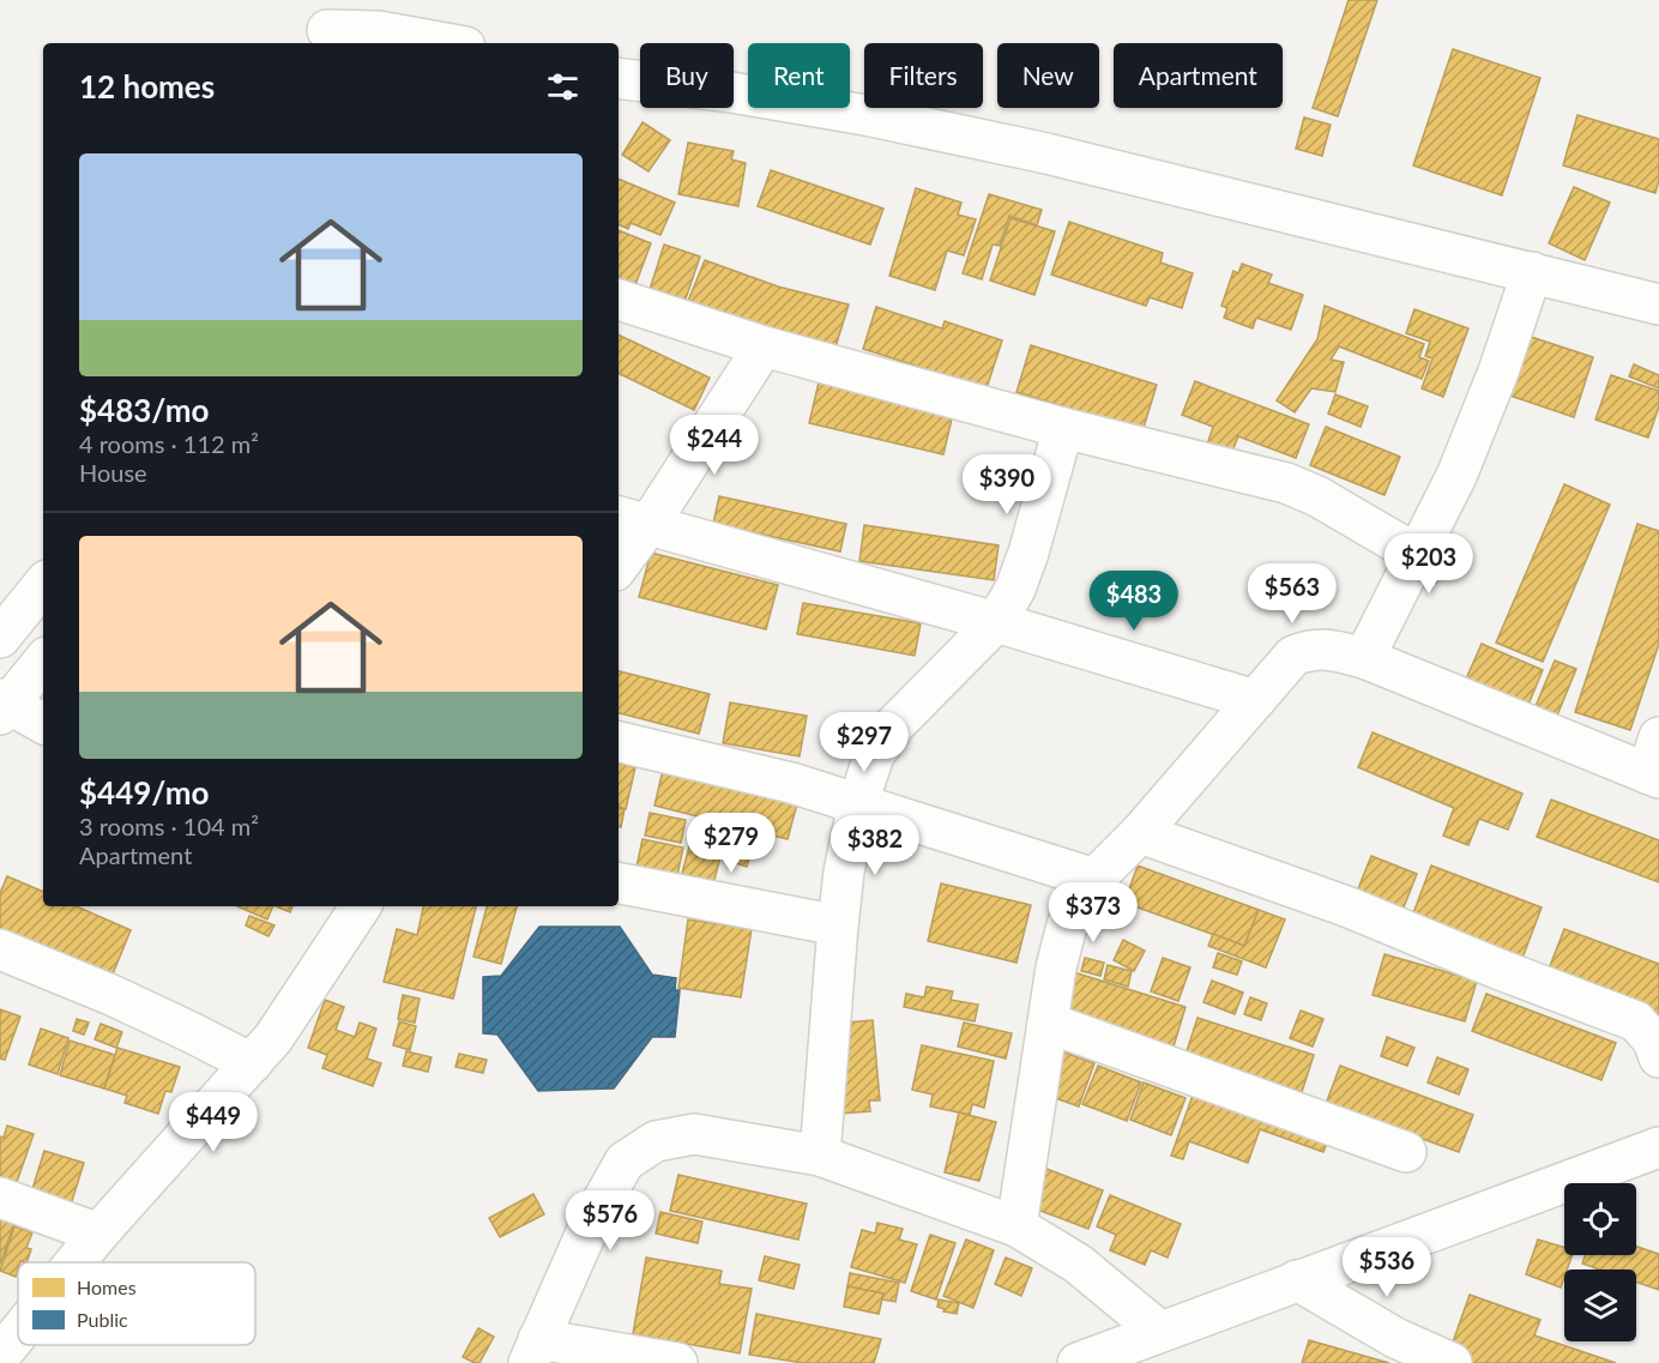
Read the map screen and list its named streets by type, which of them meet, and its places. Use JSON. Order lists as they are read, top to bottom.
{
  "legend": ["Homes", "Public"],
  "page": {
    "chip": [
      "Buy",
      "Rent",
      "Filters",
      "New",
      "Apartment"
    ],
    "heading": "12 homes",
    "list": [
      {
        "name": "$483/mo",
        "note": "4 rooms · 112 m² · House"
      },
      {
        "name": "$449/mo",
        "note": "3 rooms · 104 m² · Apartment"
      }
    ],
    "price": [
      "$244",
      "$390",
      "$203",
      "$563",
      "$483",
      "$297",
      "$279",
      "$382",
      "$373",
      "$449",
      "$576",
      "$536"
    ]
  }
}
